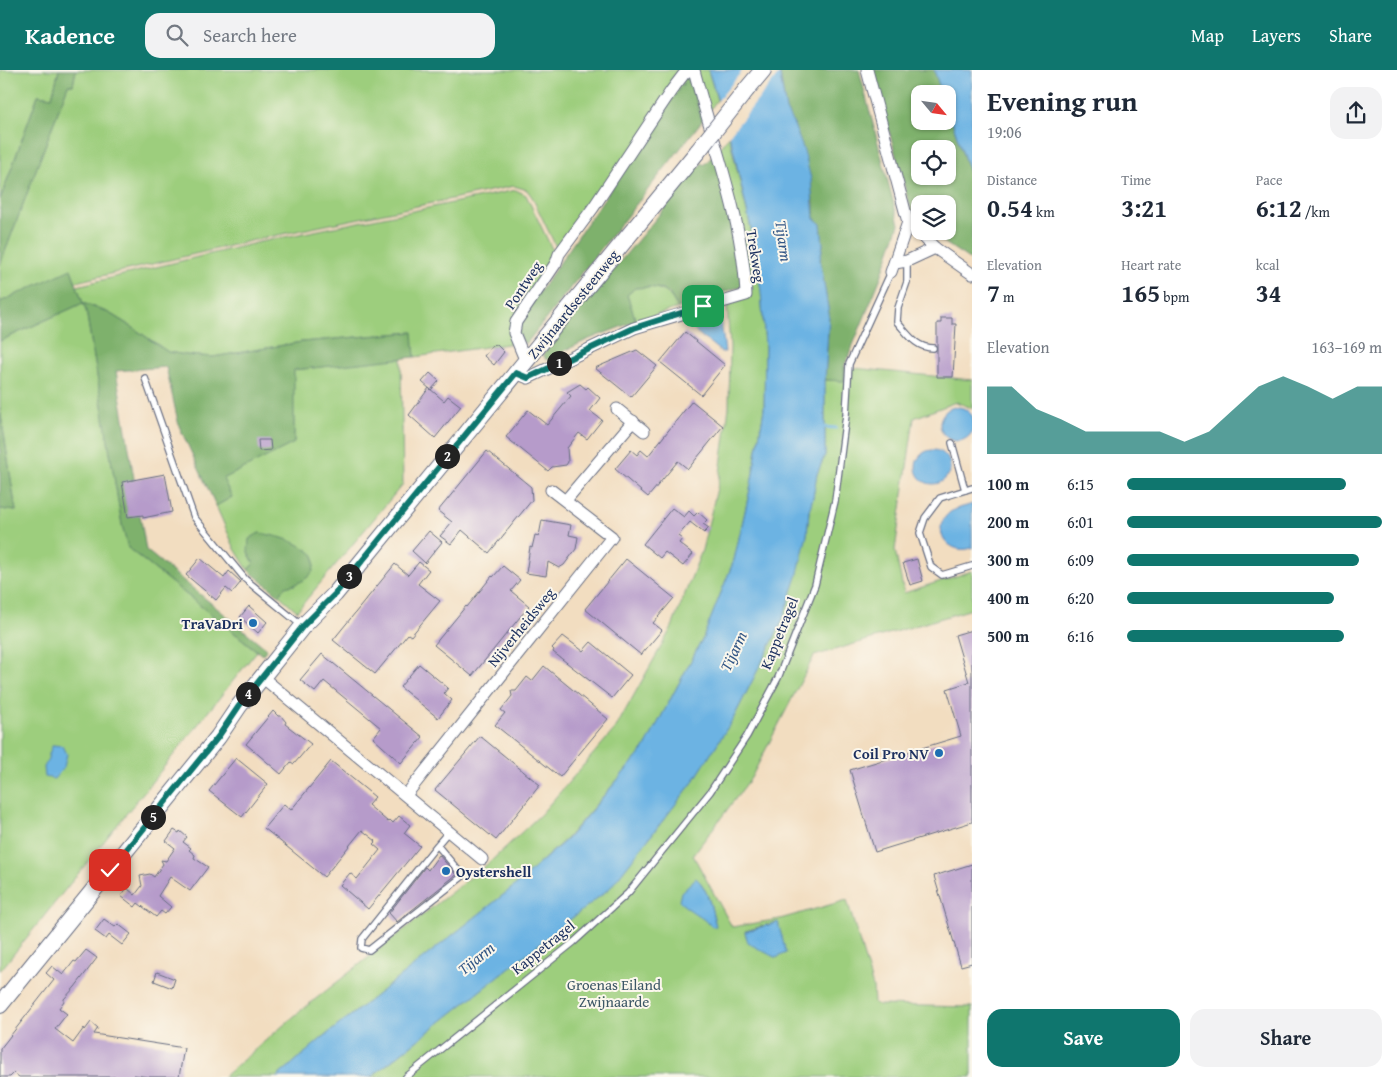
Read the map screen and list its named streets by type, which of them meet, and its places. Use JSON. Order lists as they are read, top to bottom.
{
  "streets": {
    "main road": ["Zwijnaardsesteenweg"],
    "street": [
      "Trekweg",
      "Pontweg",
      "Nijverheidsweg",
      "Kappetragel"
    ]
  },
  "crossings": [
    ["Trekweg", "Pontweg"],
    ["Trekweg", "Zwijnaardsesteenweg"],
    ["Pontweg", "Zwijnaardsesteenweg"]
  ],
  "water": ["Tijarm"],
  "parks": ["Groenas Eiland Zwijnaarde"],
  "places": ["TraVaDri", "Coil Pro NV", "Oystershell"],
  "north": "bottom right",
  "page": {
    "header": "Kadence",
    "search": "Search here",
    "nav": ["Map", "Layers", "Share"],
    "heading": ["Evening run", "19:06"],
    "stats": [
      ["Distance", "0.54 km"],
      ["Time", "3:21"],
      ["Pace", "6:12 /km"],
      ["Elevation", "7 m"],
      ["Heart rate", "165 bpm"],
      ["kcal", "34"]
    ],
    "chart": ["Elevation", "163–169 m"],
    "pins": [
      "1",
      "2",
      "3",
      "4",
      "5"
    ],
    "list": [
      {
        "name": "100 m",
        "note": "6:15"
      },
      {
        "name": "200 m",
        "note": "6:01"
      },
      {
        "name": "300 m",
        "note": "6:09"
      },
      {
        "name": "400 m",
        "note": "6:20"
      },
      {
        "name": "500 m",
        "note": "6:16"
      }
    ],
    "buttons": ["Save", "Share"]
  }
}
